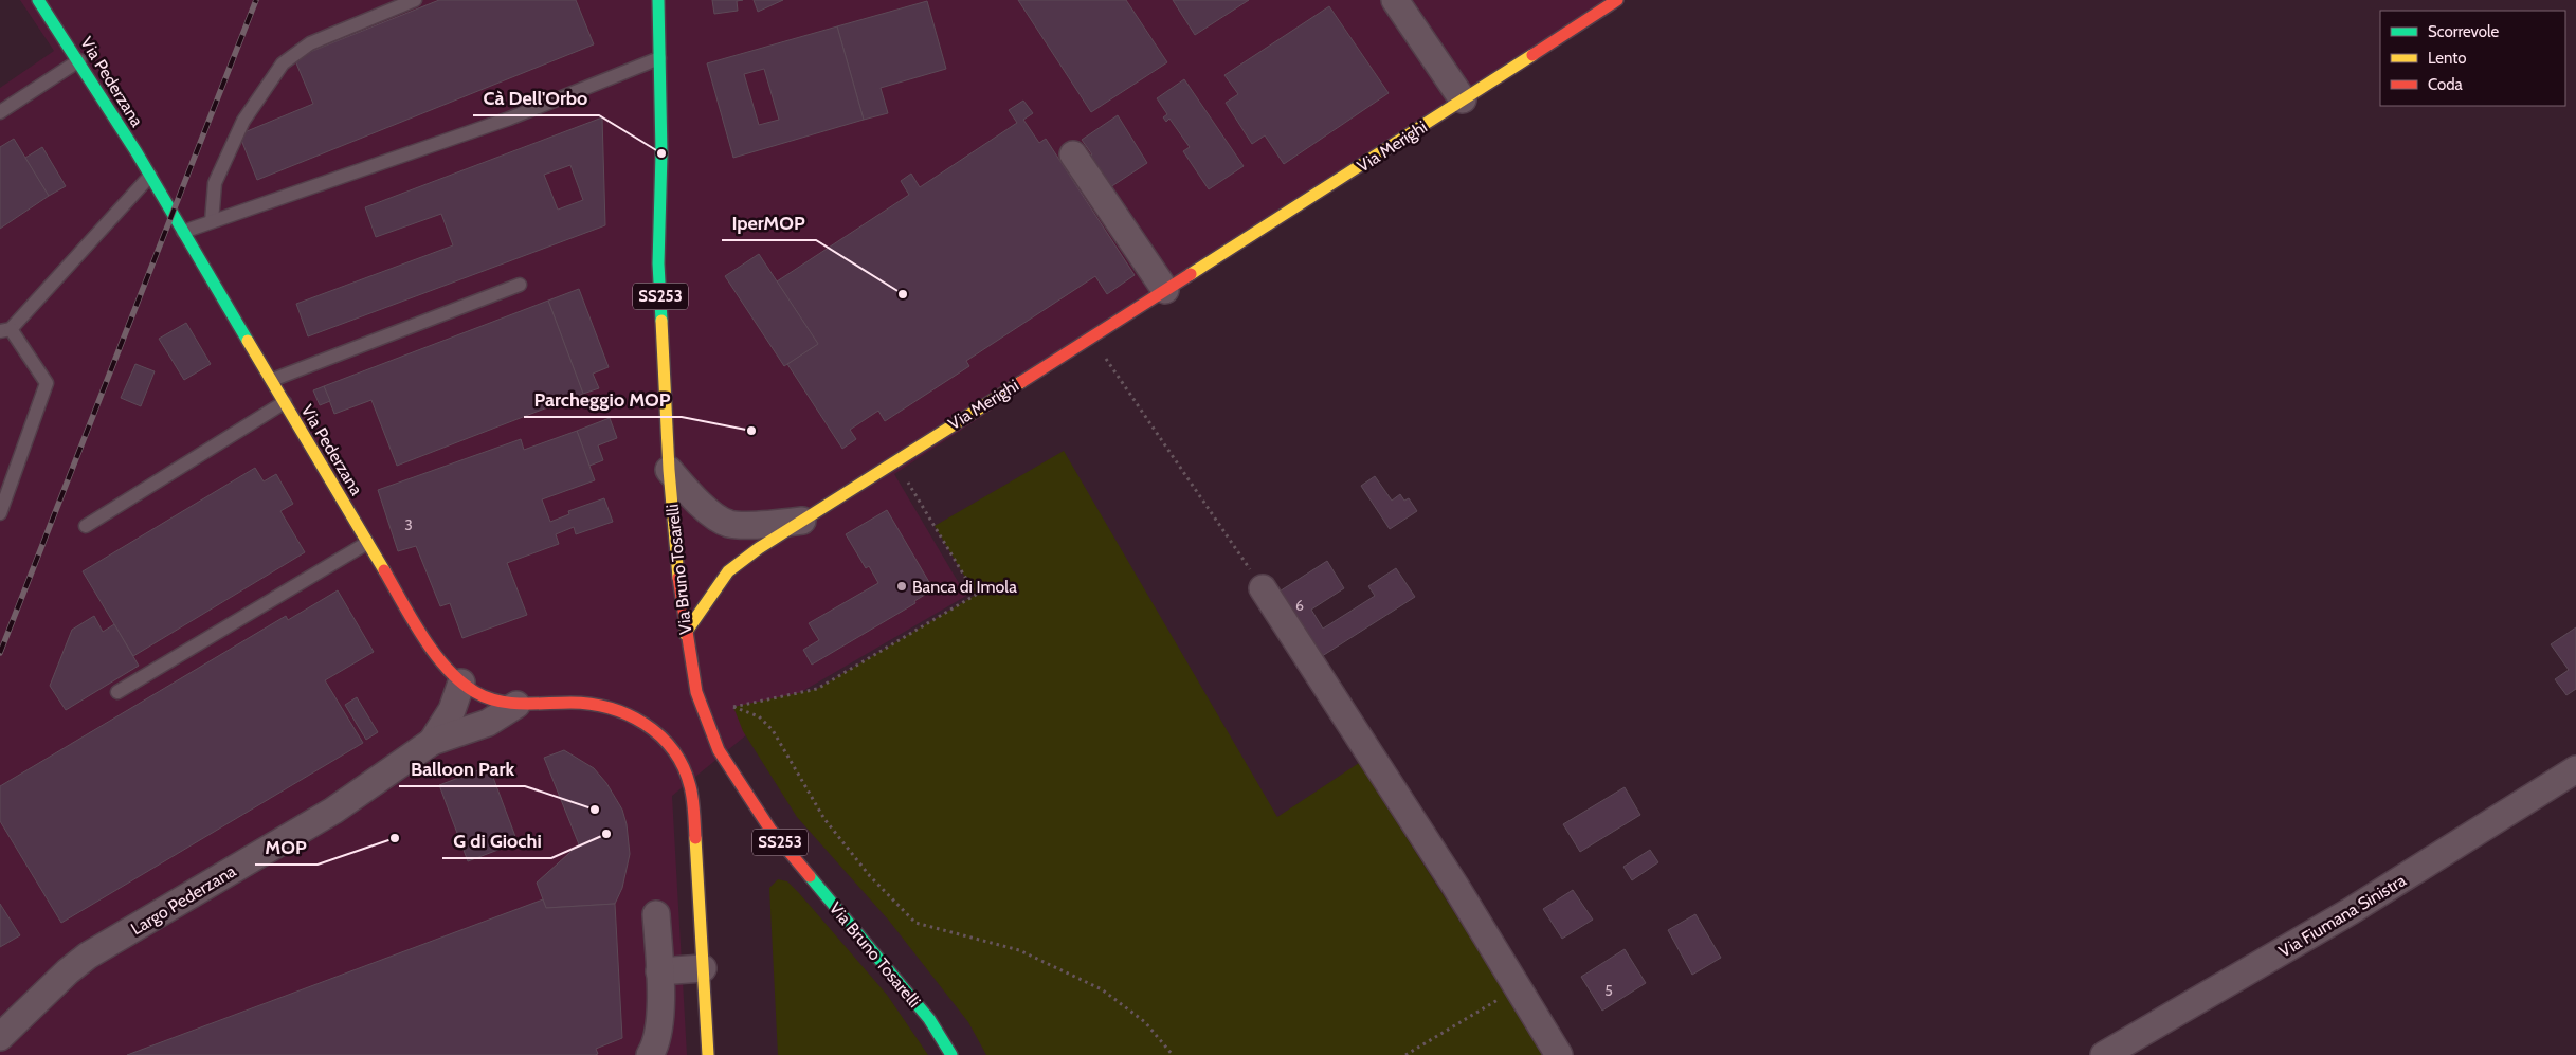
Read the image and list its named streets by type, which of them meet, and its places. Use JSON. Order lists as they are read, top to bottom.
{
  "streets": {
    "main road": [
      "Via Pederzana",
      "Via Merighi",
      "SS253",
      "Via Bruno Tosarelli"
    ],
    "street": ["Largo Pederzana", "Via Fiumana Sinistra"]
  },
  "crossings": [
    ["Via Pederzana", "Largo Pederzana"],
    ["Via Merighi", "Via Bruno Tosarelli"]
  ],
  "places": [
    "Cà Dell'Orbo",
    "IperMOP",
    "Parcheggio MOP",
    "Banca di Imola",
    "Balloon Park",
    "G di Giochi",
    "MOP"
  ],
  "house_numbers": ["3", "6", "5"],
  "legend": ["Scorrevole", "Lento", "Coda"]
}
